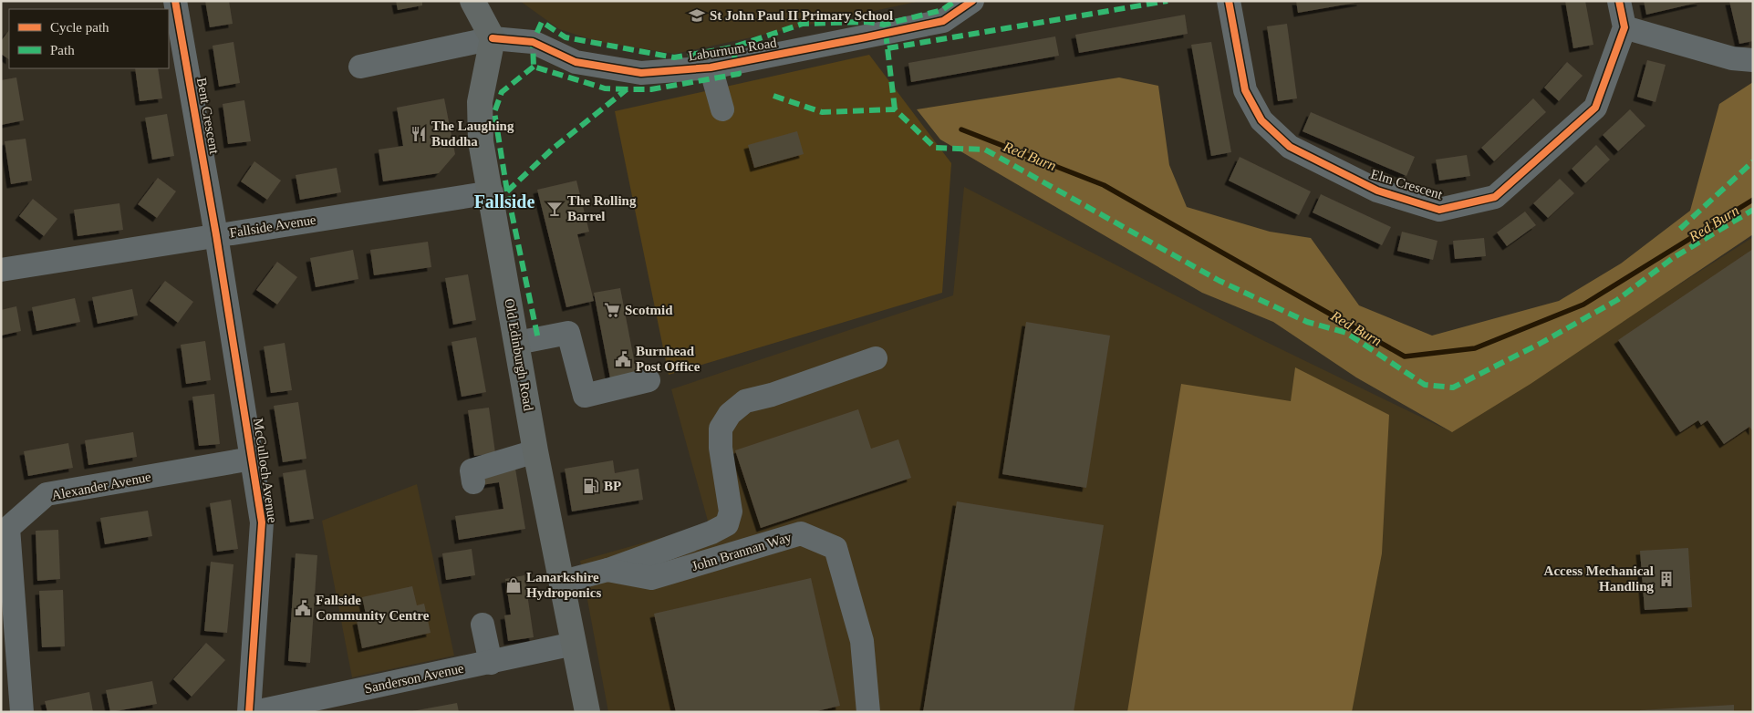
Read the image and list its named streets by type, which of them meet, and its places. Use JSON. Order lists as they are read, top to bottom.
{
  "streets": {
    "main road": ["Old Edinburgh Road"],
    "street": [
      "Laburnum Road",
      "Bent Crescent",
      "Elm Crescent",
      "Fallside Avenue",
      "McCulloch Avenue",
      "Alexander Avenue",
      "John Brannan Way",
      "Sanderson Avenue"
    ]
  },
  "crossings": [
    ["Laburnum Road", "Old Edinburgh Road"],
    ["Bent Crescent", "Fallside Avenue"],
    ["Bent Crescent", "McCulloch Avenue"],
    ["Fallside Avenue", "Old Edinburgh Road"],
    ["Fallside Avenue", "McCulloch Avenue"],
    ["Old Edinburgh Road", "John Brannan Way"],
    ["Old Edinburgh Road", "Sanderson Avenue"],
    ["McCulloch Avenue", "Alexander Avenue"]
  ],
  "districts": ["Fallside"],
  "water": ["Red Burn"],
  "places": {
    "school or university": ["St John Paul II Primary School"],
    "restaurant": ["The Laughing Buddha"],
    "bar": ["The Rolling Barrel"],
    "supermarket": ["Scotmid"],
    "public building": ["Burnhead Post Office", "Fallside Community Centre"],
    "fuel station": ["BP"],
    "building": ["Access Mechanical Handling"],
    "shop": ["Lanarkshire Hydroponics"]
  },
  "legend": ["Cycle path", "Path"]
}
